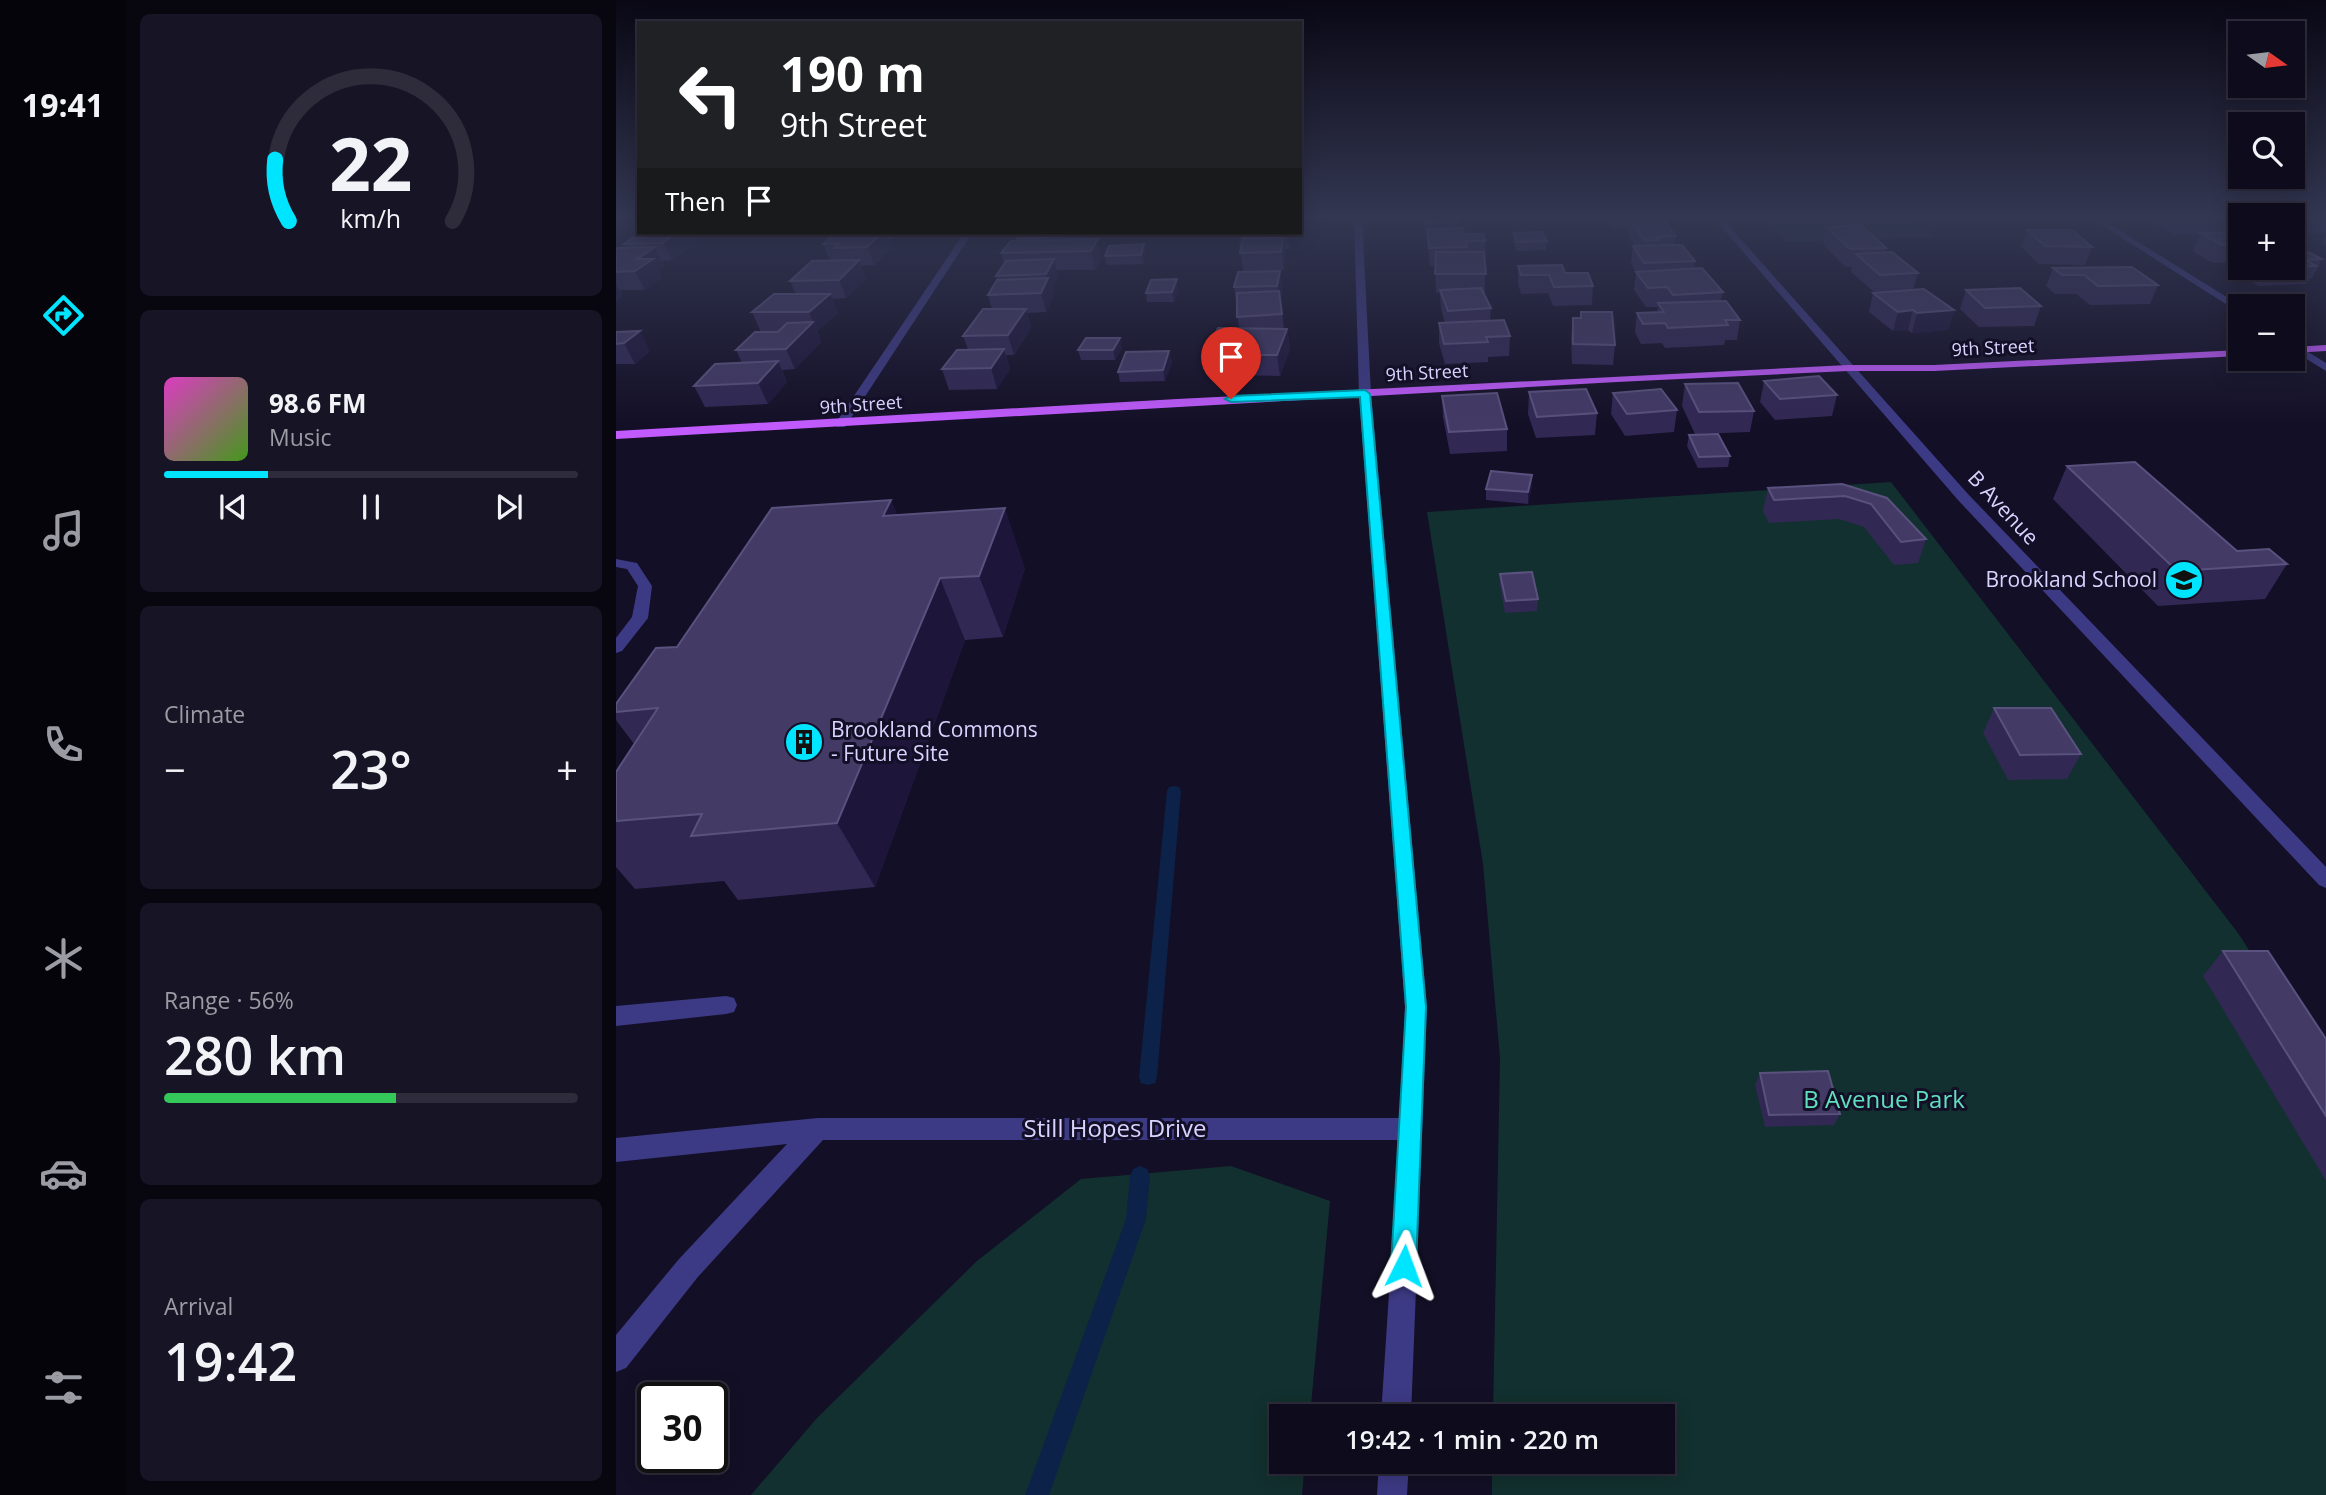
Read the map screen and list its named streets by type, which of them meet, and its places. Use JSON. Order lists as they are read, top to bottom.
{
  "streets": {
    "main road": ["9th Street"],
    "street": ["B Avenue", "Still Hopes Drive"]
  },
  "crossings": [
    ["9th Street", "B Avenue"]
  ],
  "parks": ["B Avenue Park"],
  "places": {
    "school or university": ["Brookland School"],
    "building": ["Brookland Commons - Future Site"]
  },
  "north": "right",
  "page": {
    "tabs": "19:41",
    "map_buttons": ["+", "−"],
    "turn": ["190 m", "9th Street"],
    "then": "Then",
    "song": ["98.6 FM", "Music"],
    "tile": [
      "Climate",
      ["Range · 56%", "280 km"],
      ["Arrival", "19:42"]
    ],
    "heat": ["−", "23°", "+"],
    "limit": "30",
    "trip": "19:42 · 1 min · 220 m",
    "gauge": ["22", "km/h"]
  }
}
